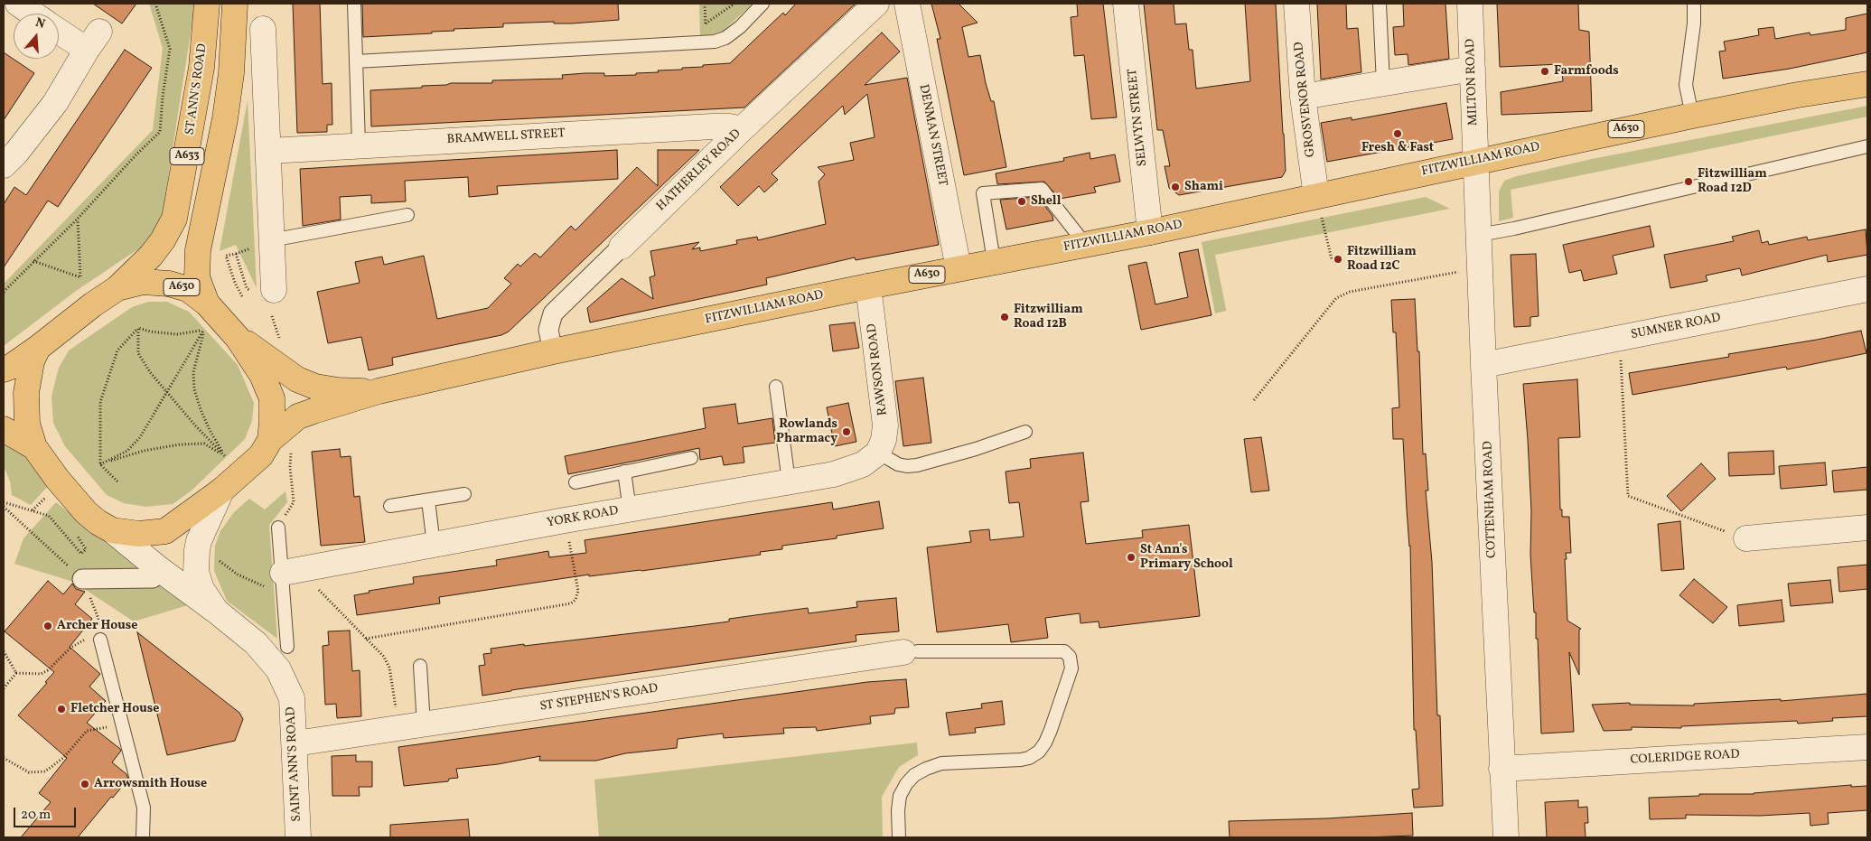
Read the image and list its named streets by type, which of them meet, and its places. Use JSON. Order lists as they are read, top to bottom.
{
  "streets": {
    "main road": [
      "ST ANN'S ROAD",
      "A630",
      "A633",
      "FITZWILLIAM ROAD"
    ],
    "street": [
      "MILTON ROAD",
      "GROSVENOR ROAD",
      "SELWYN STREET",
      "DENMAN STREET",
      "BRAMWELL STREET",
      "HATHERLEY ROAD",
      "SUMNER ROAD",
      "RAWSON ROAD",
      "COTTENHAM ROAD",
      "YORK ROAD",
      "ST STEPHEN'S ROAD",
      "COLERIDGE ROAD",
      "SAINT ANN'S ROAD"
    ]
  },
  "crossings": [
    ["MILTON ROAD", "FITZWILLIAM ROAD"],
    ["MILTON ROAD", "COTTENHAM ROAD"],
    ["ST ANN'S ROAD", "A630"],
    ["GROSVENOR ROAD", "FITZWILLIAM ROAD"],
    ["SELWYN STREET", "FITZWILLIAM ROAD"],
    ["A630", "A633"],
    ["A630", "FITZWILLIAM ROAD"],
    ["A630", "SAINT ANN'S ROAD"],
    ["DENMAN STREET", "FITZWILLIAM ROAD"],
    ["BRAMWELL STREET", "HATHERLEY ROAD"],
    ["FITZWILLIAM ROAD", "HATHERLEY ROAD"],
    ["FITZWILLIAM ROAD", "RAWSON ROAD"],
    ["FITZWILLIAM ROAD", "COTTENHAM ROAD"],
    ["SUMNER ROAD", "COTTENHAM ROAD"],
    ["RAWSON ROAD", "YORK ROAD"],
    ["COTTENHAM ROAD", "COLERIDGE ROAD"],
    ["ST STEPHEN'S ROAD", "SAINT ANN'S ROAD"]
  ],
  "places": [
    "Farmfoods",
    "Fresh & Fast",
    "Fitzwilliam Road 12D",
    "Shami",
    "Shell",
    "Fitzwilliam Road 12C",
    "Fitzwilliam Road 12B",
    "Rowlands Pharmacy",
    "St Ann's Primary School",
    "Archer House",
    "Fletcher House",
    "Arrowsmith House"
  ],
  "scale_bar": "20 m",
  "north": "top"
}
